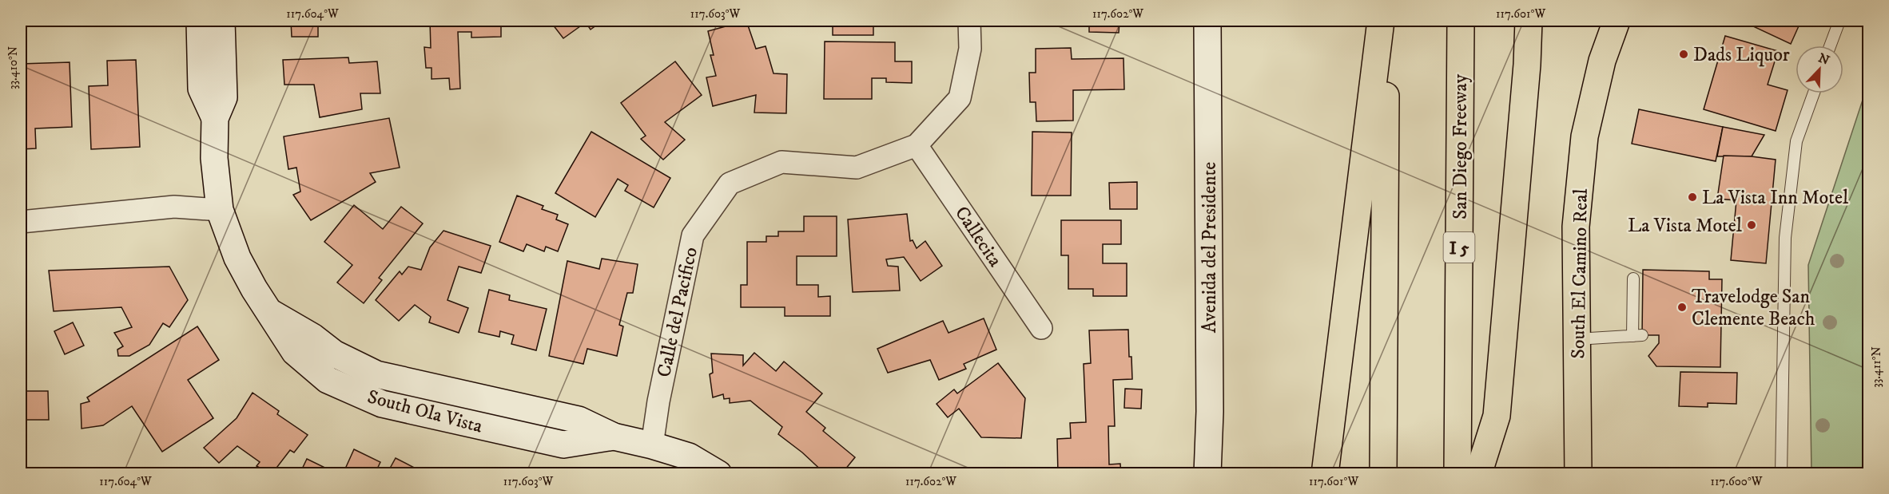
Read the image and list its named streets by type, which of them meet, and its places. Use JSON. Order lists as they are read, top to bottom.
{
  "streets": {
    "main road": [
      "San Diego Freeway",
      "Avenida del Presidente",
      "I 5",
      "South El Camino Real",
      "South Ola Vista"
    ],
    "street": ["Callecita", "Calle del Pacifico"]
  },
  "crossings": [
    ["Callecita", "Calle del Pacifico"],
    ["Calle del Pacifico", "South Ola Vista"]
  ],
  "places": [
    "Dads Liquor",
    "La Vista Inn Motel",
    "La Vista Motel",
    "Travelodge San Clemente Beach"
  ],
  "north": "top right",
  "coordinates": [
    "117.604°W",
    "117.603°W",
    "117.602°W",
    "117.601°W",
    "33.410°N",
    "33.411°N",
    "117.600°W"
  ]
}
